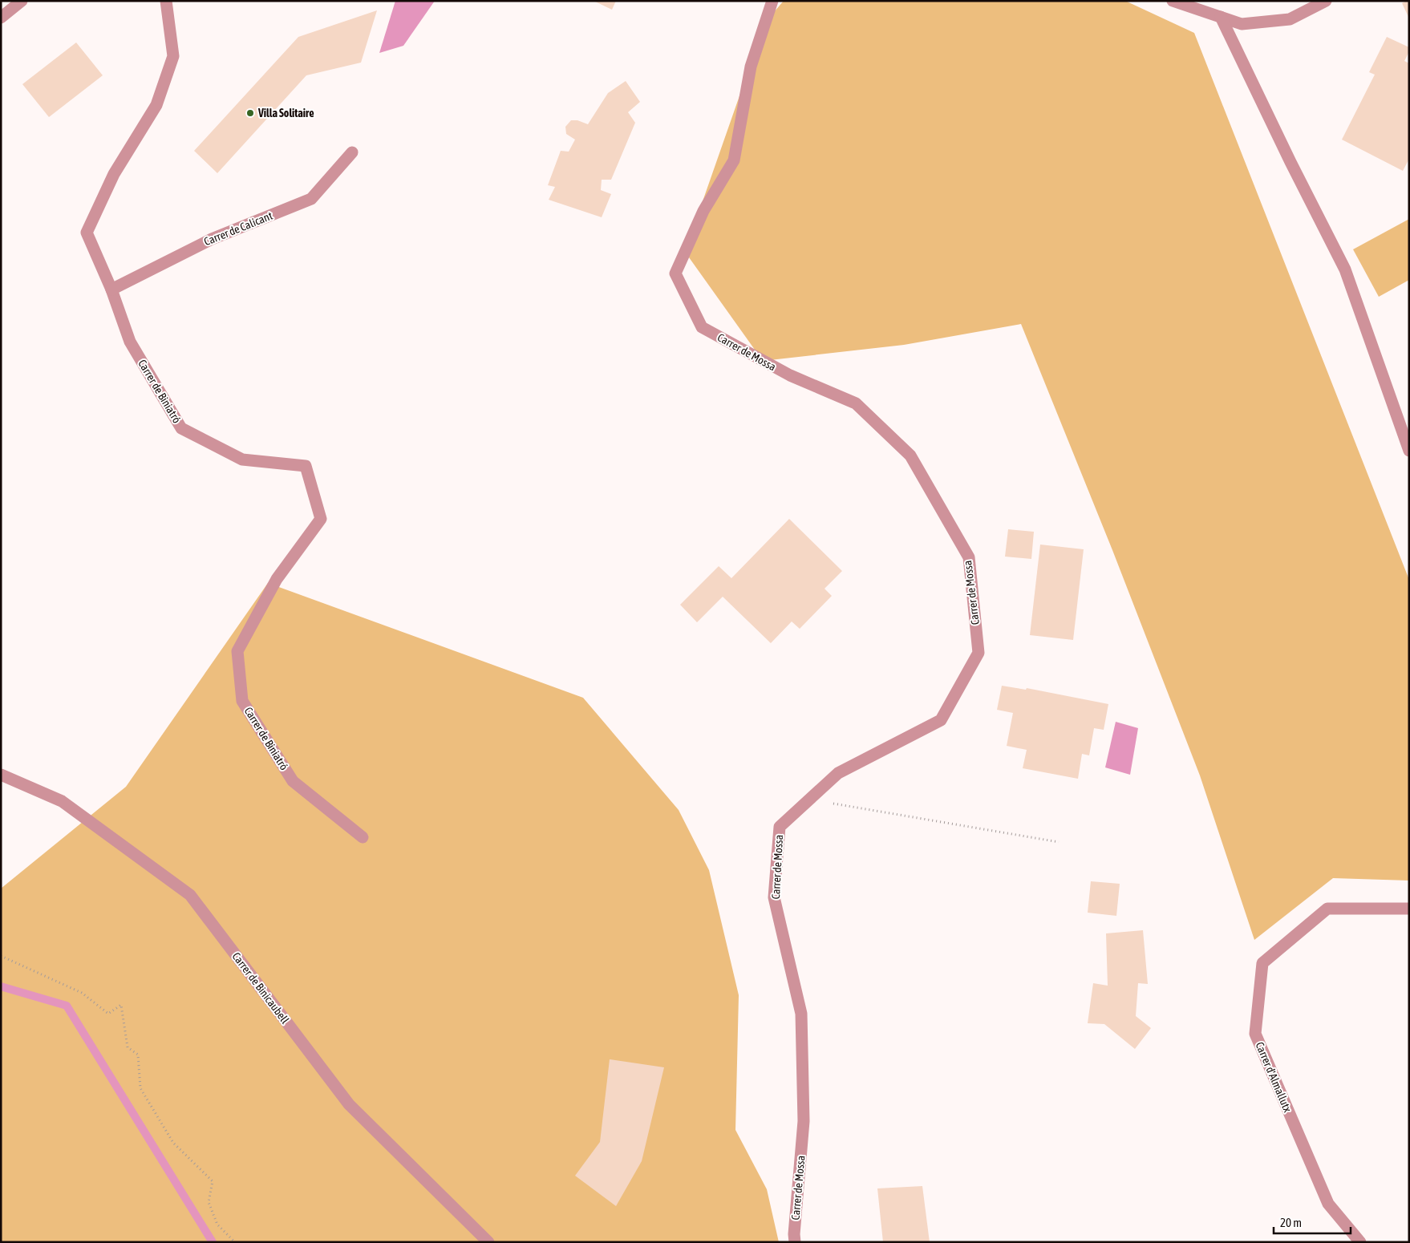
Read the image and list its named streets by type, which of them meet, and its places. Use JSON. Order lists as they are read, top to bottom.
{
  "streets": {
    "street": [
      "Carrer de Calicant",
      "Carrer de Mossa",
      "Carrer de Biniatró",
      "Carrer de Binicaubell",
      "Carrer d'Almallutx"
    ]
  },
  "crossings": [
    ["Carrer de Calicant", "Carrer de Biniatró"]
  ],
  "places": ["Villa Solitaire"],
  "scale_bar": "20 m"
}
